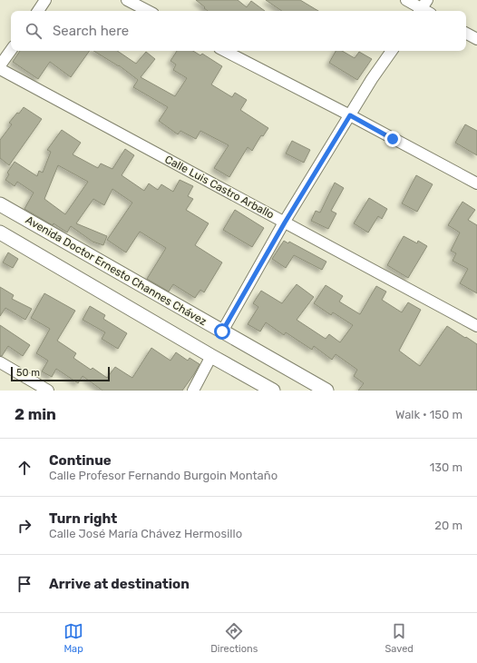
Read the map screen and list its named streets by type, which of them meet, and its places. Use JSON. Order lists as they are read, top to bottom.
{
  "streets": {
    "street": ["Calle Luis Castro Arballo", "Avenida Doctor Ernesto Channes Chávez"]
  },
  "scale_bar": "50 m",
  "page": {
    "search": "Search here",
    "scale": "50 m",
    "heading": ["2 min", "Walk · 150 m"],
    "list": [
      ["Continue", "Calle Profesor Fernando Burgoin Montaño", "130 m"],
      ["Turn right", "Calle José María Chávez Hermosillo", "20 m"],
      "Arrive at destination"
    ],
    "nav": ["Map", "Directions", "Saved"]
  }
}
